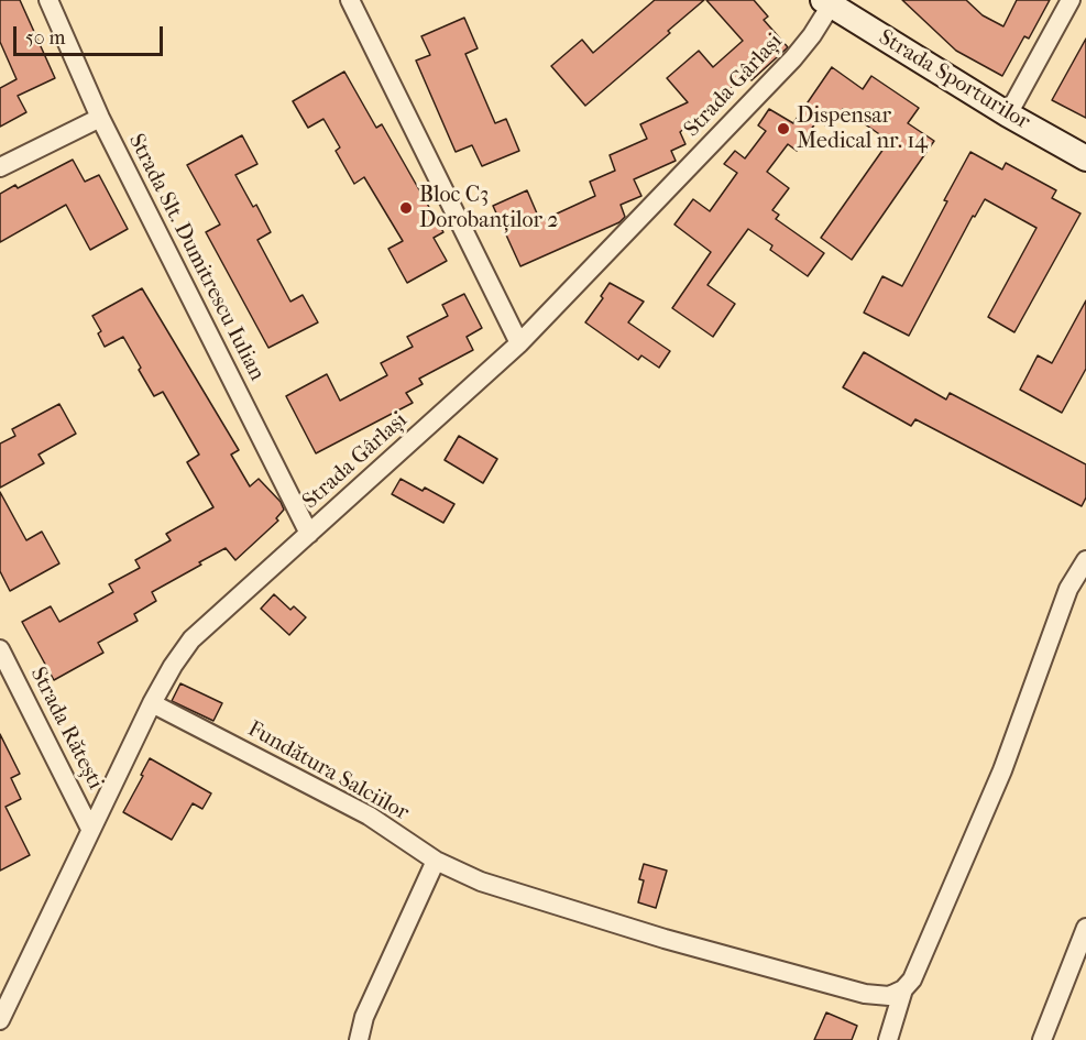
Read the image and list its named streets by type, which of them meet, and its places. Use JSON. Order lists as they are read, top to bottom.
{
  "streets": {
    "main road": ["Strada Sporturilor"],
    "street": [
      "Strada Gârlași",
      "Strada Slt. Dumitrescu Iulian",
      "Strada Rătești",
      "Fundătura Salciilor"
    ]
  },
  "crossings": [
    ["Strada Sporturilor", "Strada Gârlași"],
    ["Strada Gârlași", "Strada Slt. Dumitrescu Iulian"],
    ["Strada Gârlași", "Strada Rătești"],
    ["Strada Gârlași", "Fundătura Salciilor"]
  ],
  "places": ["Dispensar Medical nr. 14", "Bloc C3 Dorobanților 2"],
  "scale_bar": "50 m"
}
